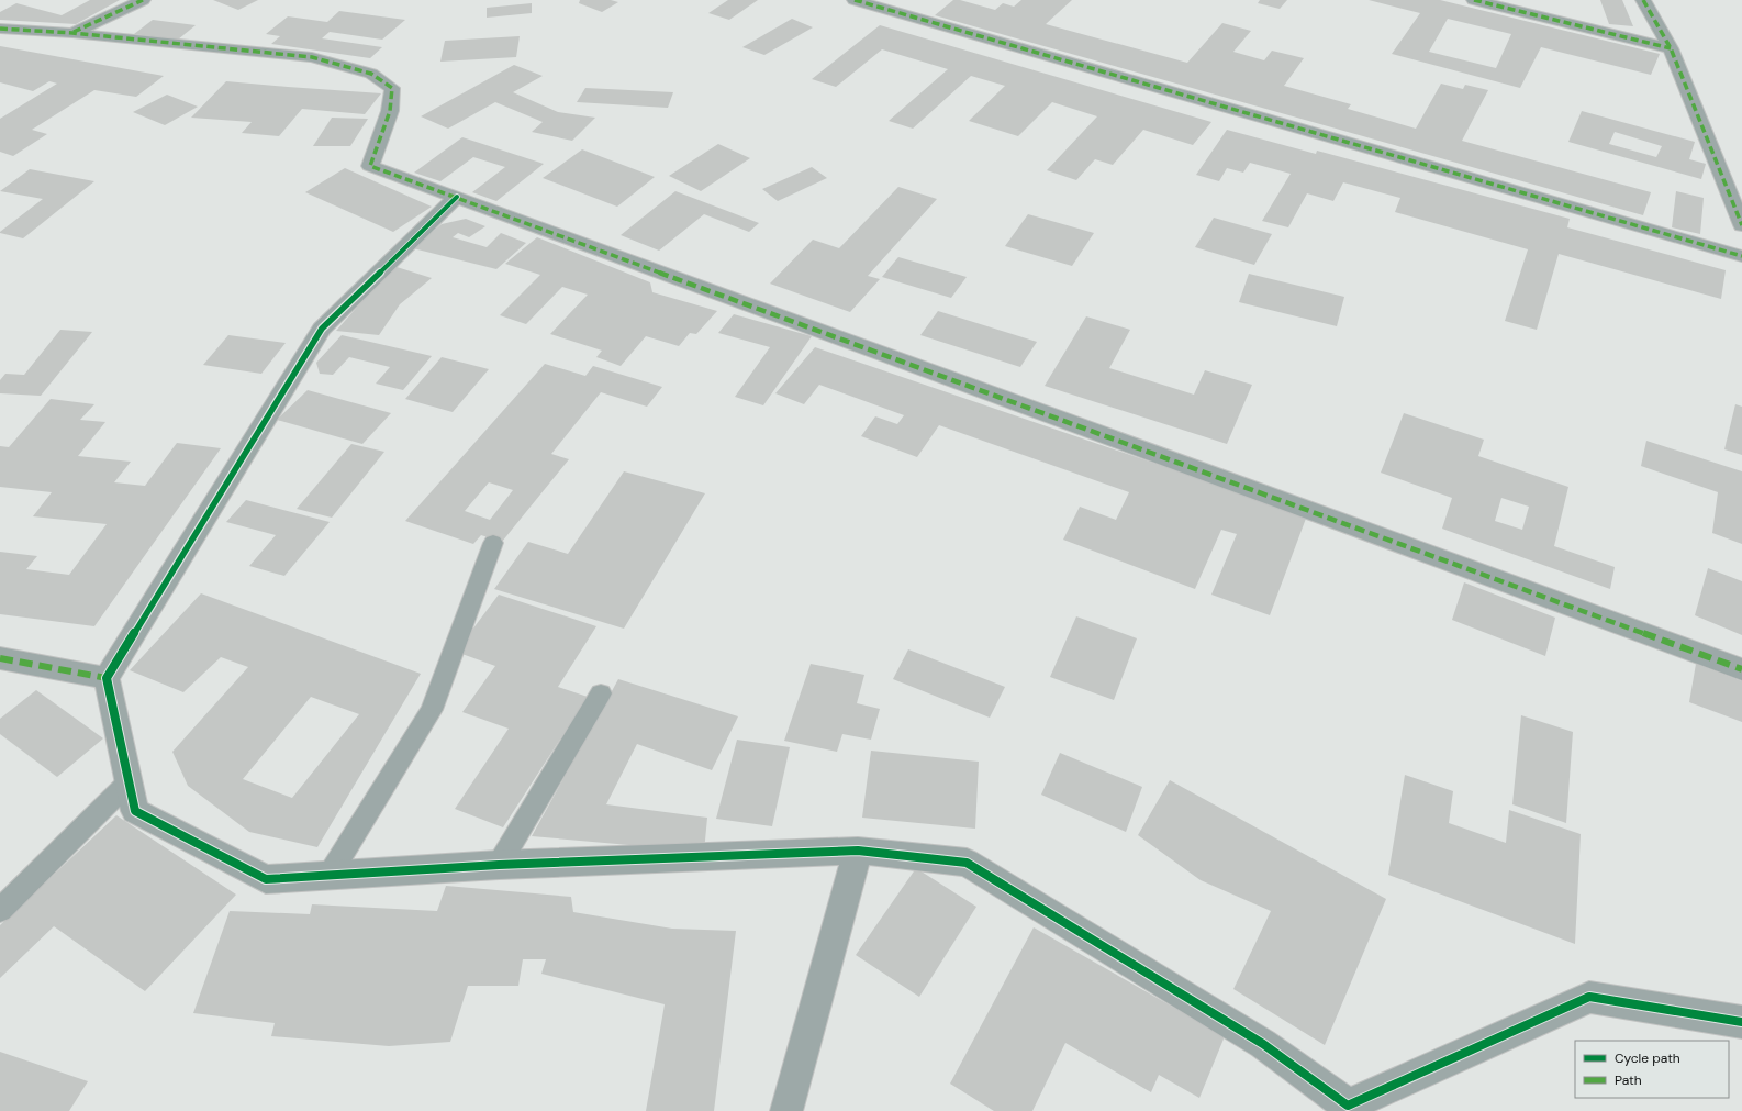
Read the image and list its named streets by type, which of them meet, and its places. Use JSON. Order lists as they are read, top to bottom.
{
  "legend": ["Cycle path", "Path"]
}
